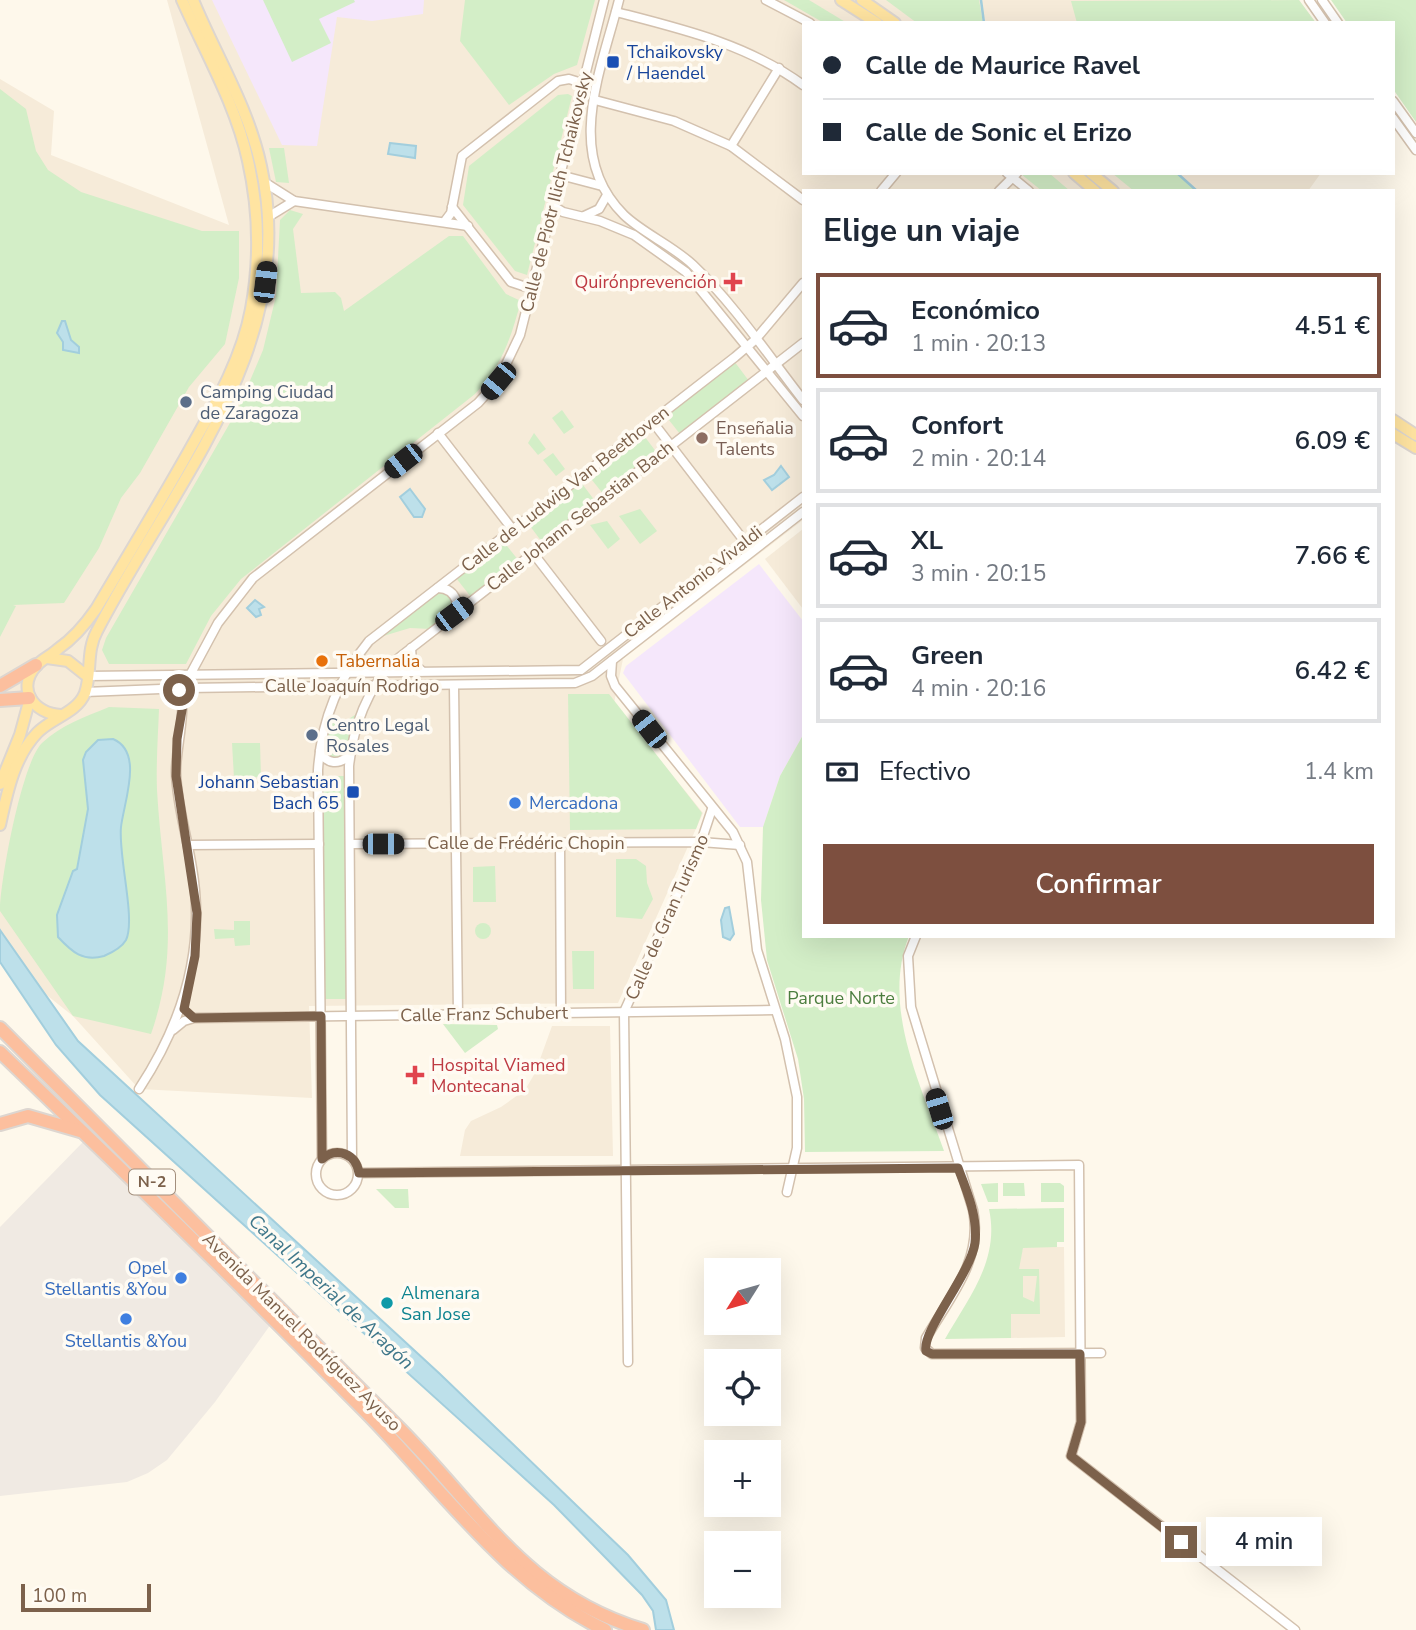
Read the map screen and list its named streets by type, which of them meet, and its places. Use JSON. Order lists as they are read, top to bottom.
{
  "streets": {
    "highway": ["N-2", "Avenida Manuel Rodríguez Ayuso"],
    "street": [
      "Calle de Piotr Ilich Tchaikovsky",
      "Calle de Ludwig Van Beethoven",
      "Calle Johann Sebastian Bach",
      "Calle Antonio Vivaldi",
      "Calle Joaquín Rodrigo",
      "Calle de Frédéric Chopin",
      "Calle de Gran Turismo",
      "Calle Franz Schubert"
    ]
  },
  "crossings": [
    ["Calle de Piotr Ilich Tchaikovsky", "Calle Joaquín Rodrigo"],
    ["Calle de Ludwig Van Beethoven", "Calle Johann Sebastian Bach"],
    ["Calle de Ludwig Van Beethoven", "Calle Joaquín Rodrigo"],
    ["Calle de Ludwig Van Beethoven", "Calle Franz Schubert"],
    ["Calle Johann Sebastian Bach", "Calle Joaquín Rodrigo"],
    ["Calle Johann Sebastian Bach", "Calle de Frédéric Chopin"],
    ["Calle Johann Sebastian Bach", "Calle Franz Schubert"],
    ["Calle Antonio Vivaldi", "Calle Joaquín Rodrigo"],
    ["Calle de Frédéric Chopin", "Calle de Gran Turismo"],
    ["Calle de Gran Turismo", "Calle Franz Schubert"]
  ],
  "water": ["Canal Imperial de Aragón"],
  "parks": ["Parque Norte"],
  "places": {
    "transit": ["Tchaikovsky / Haendel", "Johann Sebastian Bach 65"],
    "health": ["Quirónprevención", "Hospital Viamed Montecanal"],
    "other": [
      "Camping Ciudad de Zaragoza",
      "Enseñalia Talents",
      "Tabernalia",
      "Centro Legal Rosales",
      "Mercadona",
      "Opel Stellantis &You",
      "Almenara San Jose",
      "Stellantis &You"
    ]
  },
  "scale_bar": "100 m",
  "north": "bottom left",
  "page": {
    "banner": ["Calle de Maurice Ravel", "Calle de Sonic el Erizo"],
    "heading": "Elige un viaje",
    "list": [
      {
        "name": "Económico",
        "note": "1 min · 20:13",
        "value": "4.51 €"
      },
      {
        "name": "Confort",
        "note": "2 min · 20:14",
        "value": "6.09 €"
      },
      {
        "name": "XL",
        "note": "3 min · 20:15",
        "value": "7.66 €"
      },
      {
        "name": "Green",
        "note": "4 min · 20:16",
        "value": "6.42 €"
      }
    ],
    "pay": ["Efectivo", "1.4 km"],
    "buttons": "Confirmar",
    "map_buttons": ["+", "−"],
    "bubble": "4 min",
    "scale": "100 m"
  }
}
